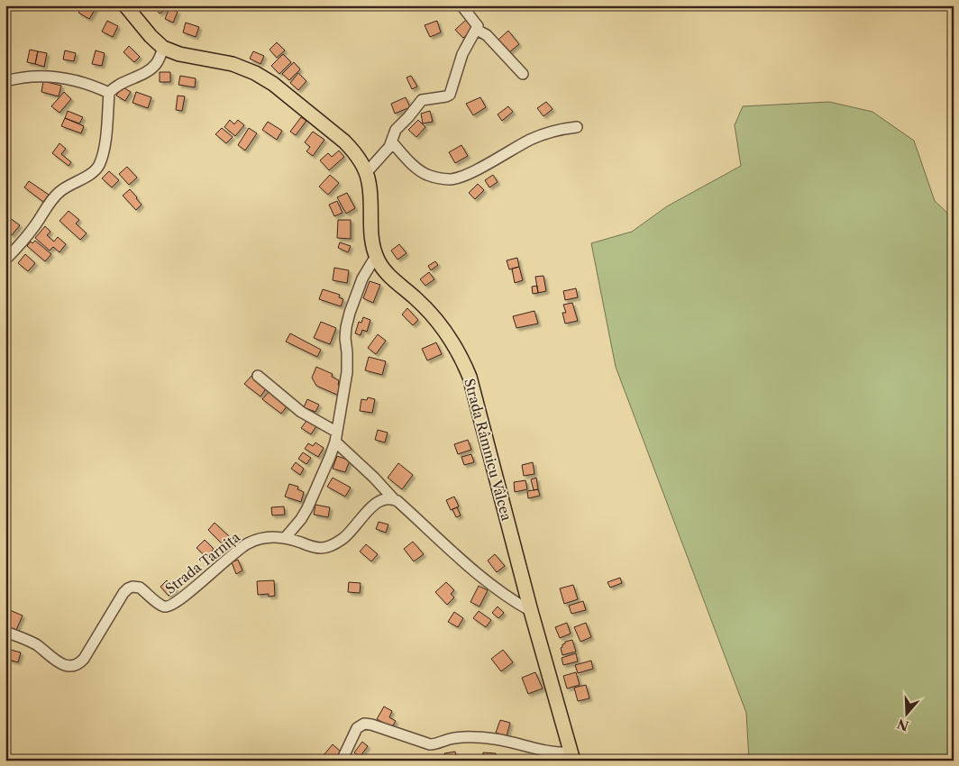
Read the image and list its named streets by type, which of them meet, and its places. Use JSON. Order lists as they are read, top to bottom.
{
  "streets": {
    "main road": ["Strada Râmnicu Vâlcea"],
    "street": ["Strada Tarnița"]
  },
  "north": "bottom"
}
